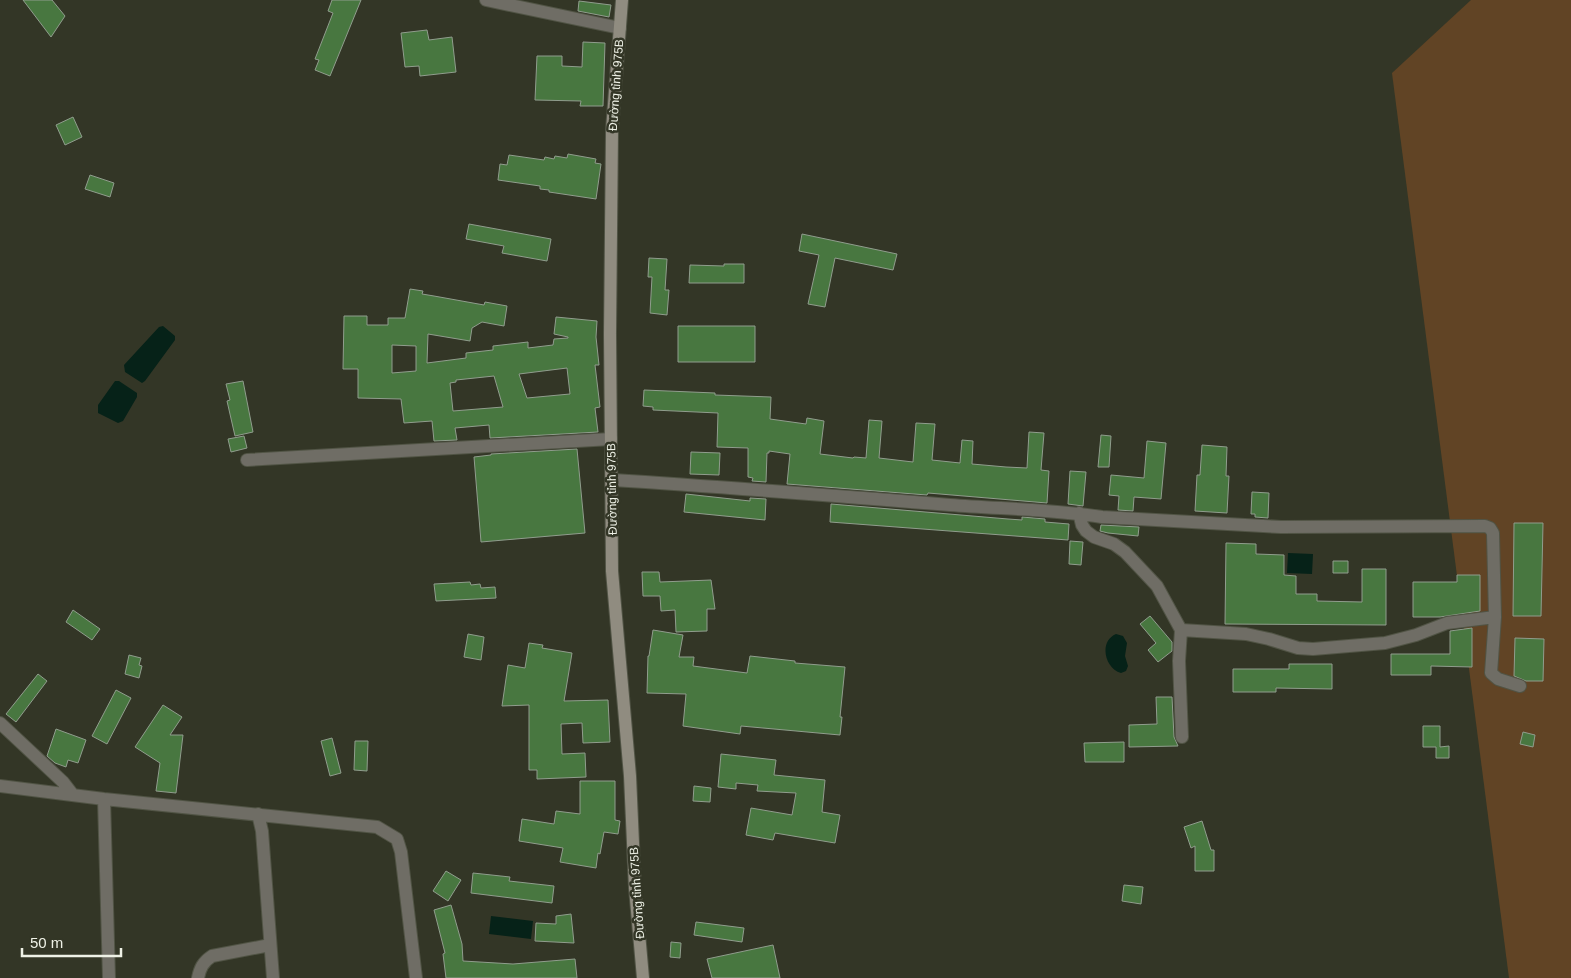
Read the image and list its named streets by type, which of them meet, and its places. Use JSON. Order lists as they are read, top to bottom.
{
  "streets": {
    "main road": ["Đường tỉnh 975B"]
  },
  "scale_bar": "50 m"
}
